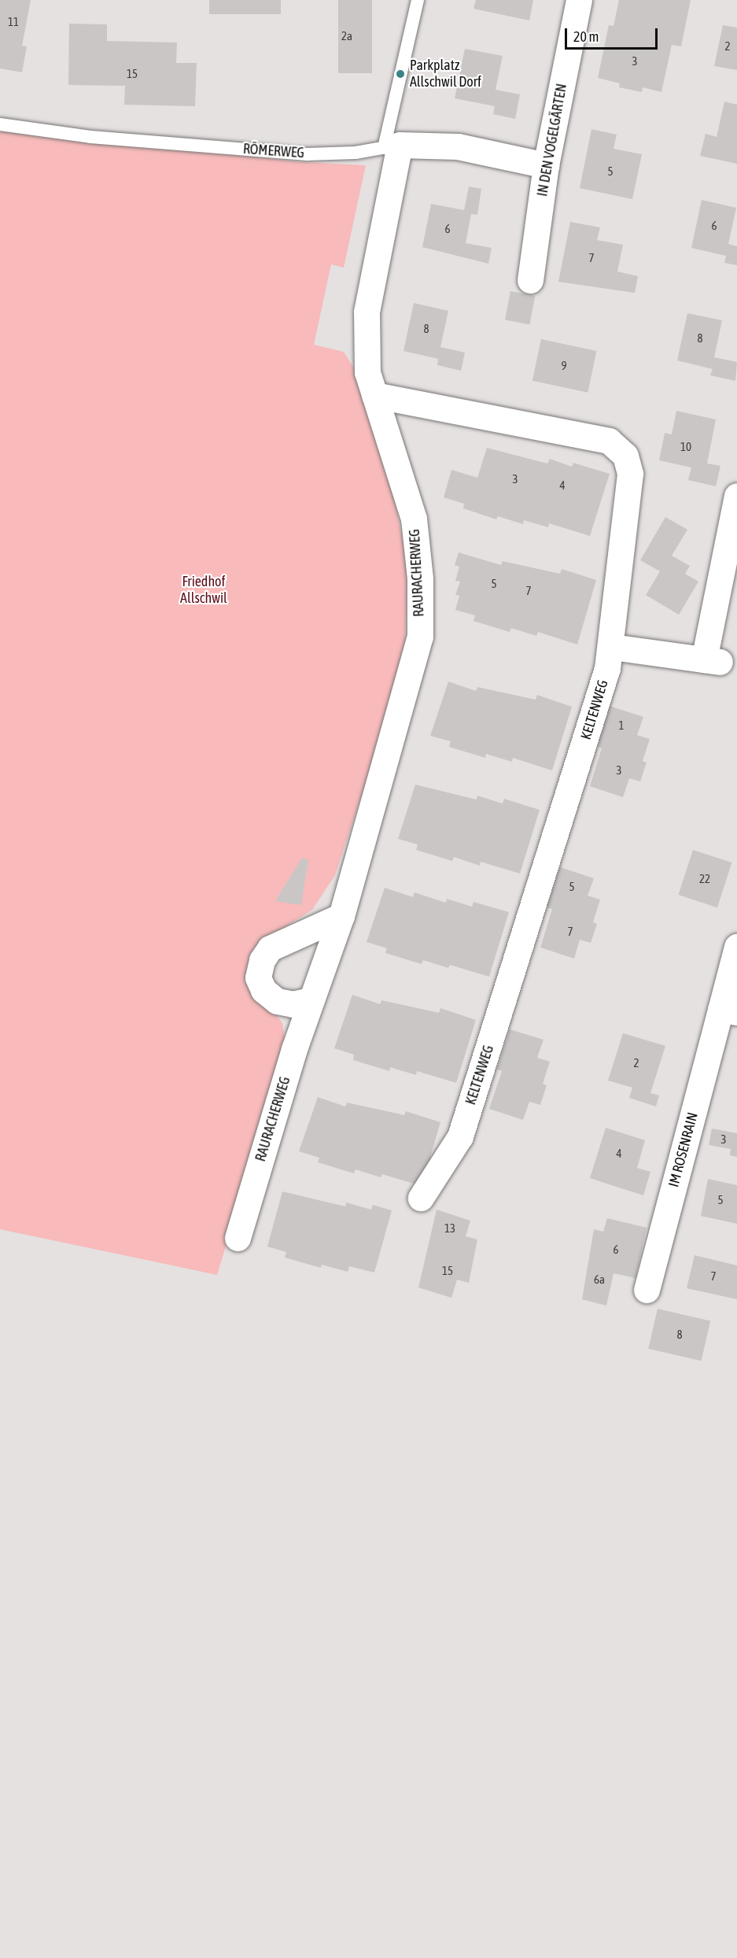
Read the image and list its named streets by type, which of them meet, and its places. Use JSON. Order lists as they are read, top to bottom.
{
  "streets": {
    "street": [
      "IN DEN VOGELGÄRTEN",
      "RÖMERWEG",
      "RAURACHERWEG",
      "KELTENWEG",
      "IM ROSENRAIN"
    ]
  },
  "crossings": [
    ["IN DEN VOGELGÄRTEN", "RÖMERWEG"],
    ["RÖMERWEG", "RAURACHERWEG"],
    ["RAURACHERWEG", "KELTENWEG"]
  ],
  "parks": ["Friedhof Allschwil"],
  "places": ["Parkplatz Allschwil Dorf"],
  "house_numbers": [
    "11",
    "2a",
    "2",
    "3",
    "15",
    "5",
    "6",
    "6",
    "7",
    "8",
    "8",
    "9",
    "10",
    "3",
    "4",
    "5",
    "7",
    "1",
    "3",
    "22",
    "5",
    "7",
    "2",
    "3",
    "4",
    "5",
    "13",
    "6",
    "15",
    "7",
    "6a",
    "8"
  ],
  "scale_bar": "20 m"
}
